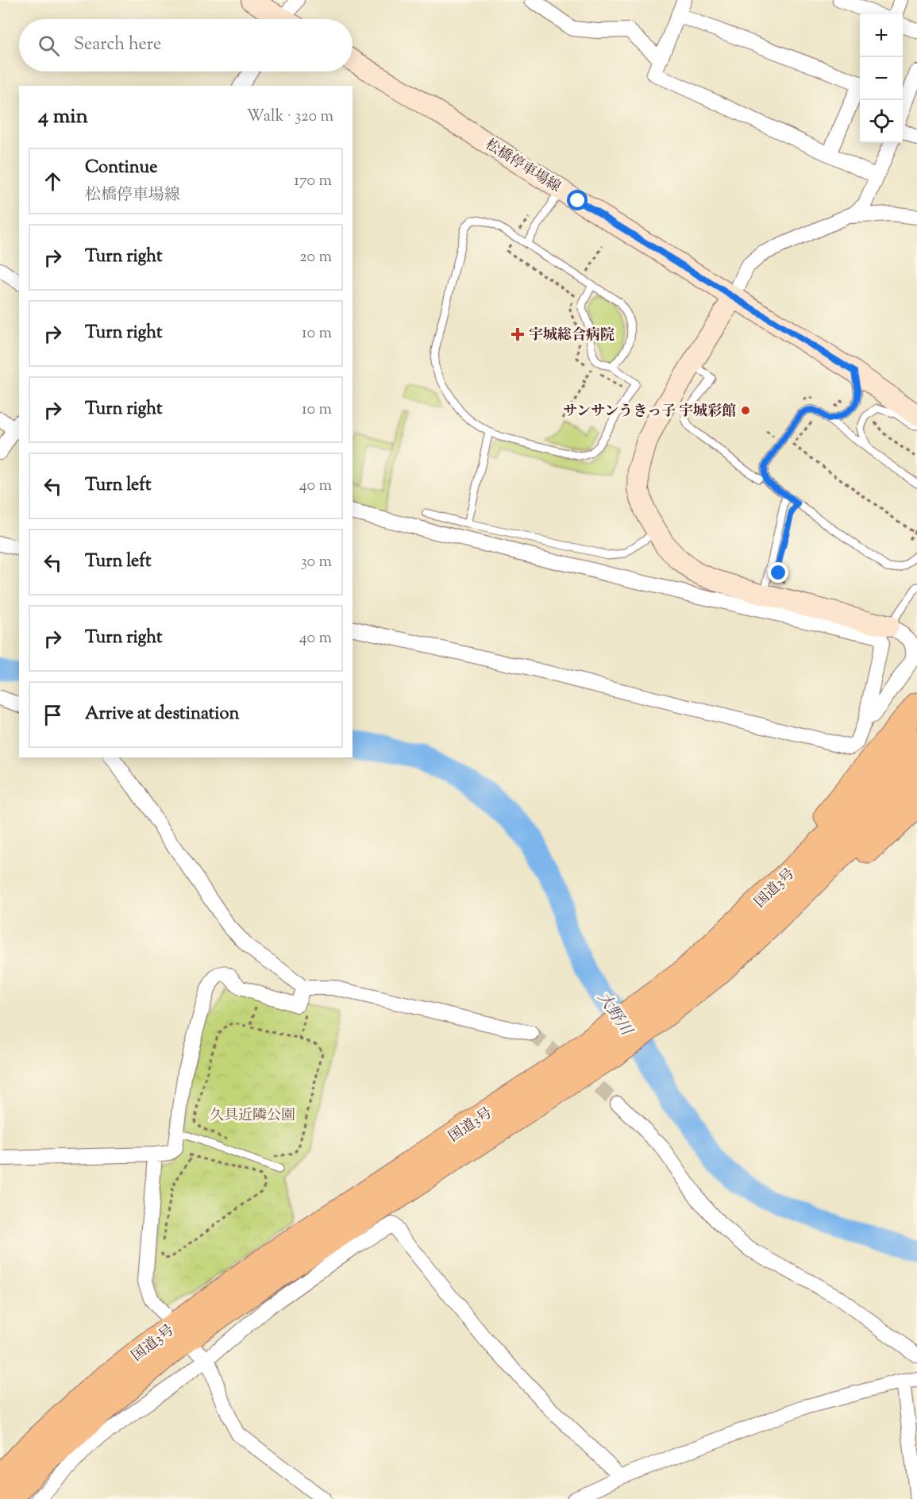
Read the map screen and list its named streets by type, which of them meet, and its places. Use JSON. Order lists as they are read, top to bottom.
{
  "streets": {
    "highway": ["国道3号"],
    "main road": ["松橋停車場線"]
  },
  "water": ["大野川"],
  "parks": ["久具近隣公園"],
  "places": {
    "health": ["宇城総合病院"],
    "other": ["サンサンうきっ子 宇城彩館"]
  },
  "page": {
    "map_buttons": ["+", "−"],
    "search": "Search here",
    "heading": ["4 min", "Walk · 320 m"],
    "list": [
      ["Continue", "松橋停車場線", "170 m"],
      ["Turn right", "20 m"],
      ["Turn right", "10 m"],
      ["Turn right", "10 m"],
      ["Turn left", "40 m"],
      ["Turn left", "30 m"],
      ["Turn right", "40 m"],
      "Arrive at destination"
    ]
  }
}
